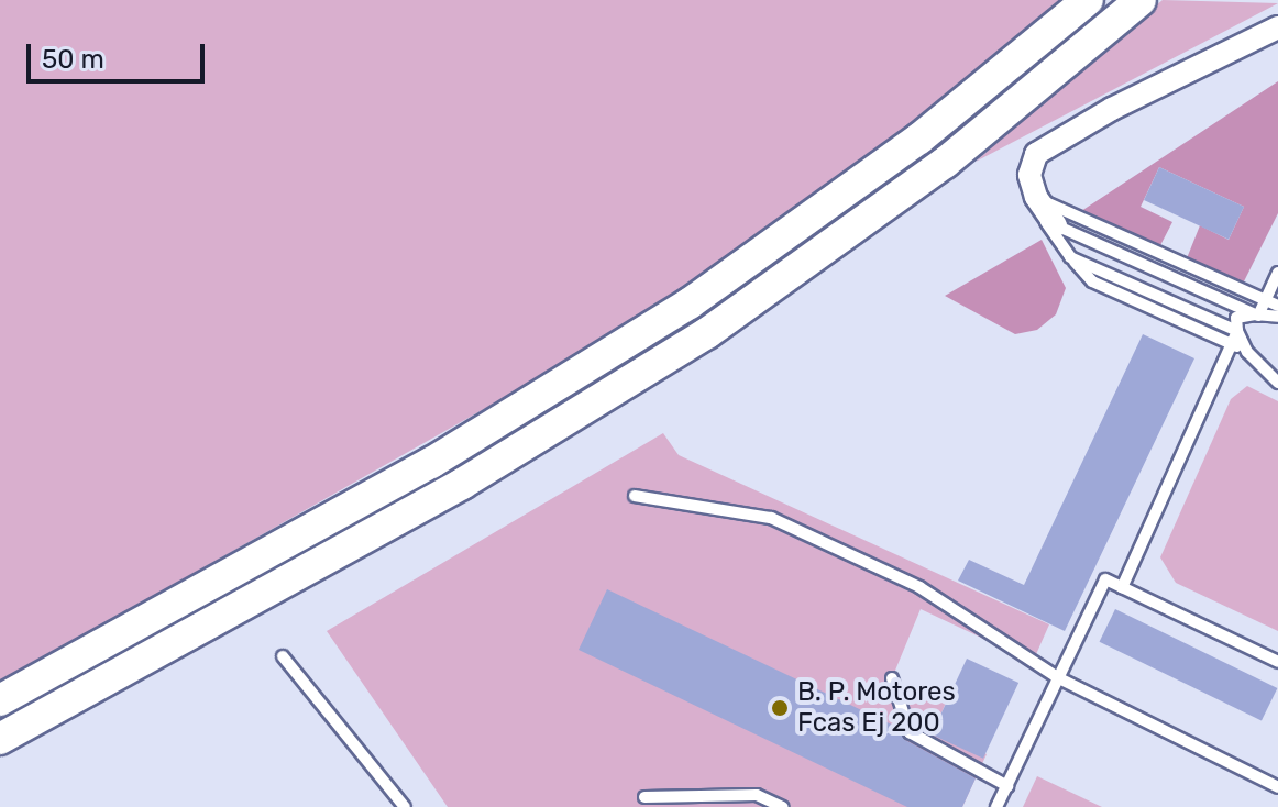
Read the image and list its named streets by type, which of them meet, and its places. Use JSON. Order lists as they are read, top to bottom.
{
  "places": ["B. P. Motores Fcas Ej 200"],
  "scale_bar": "50 m"
}
